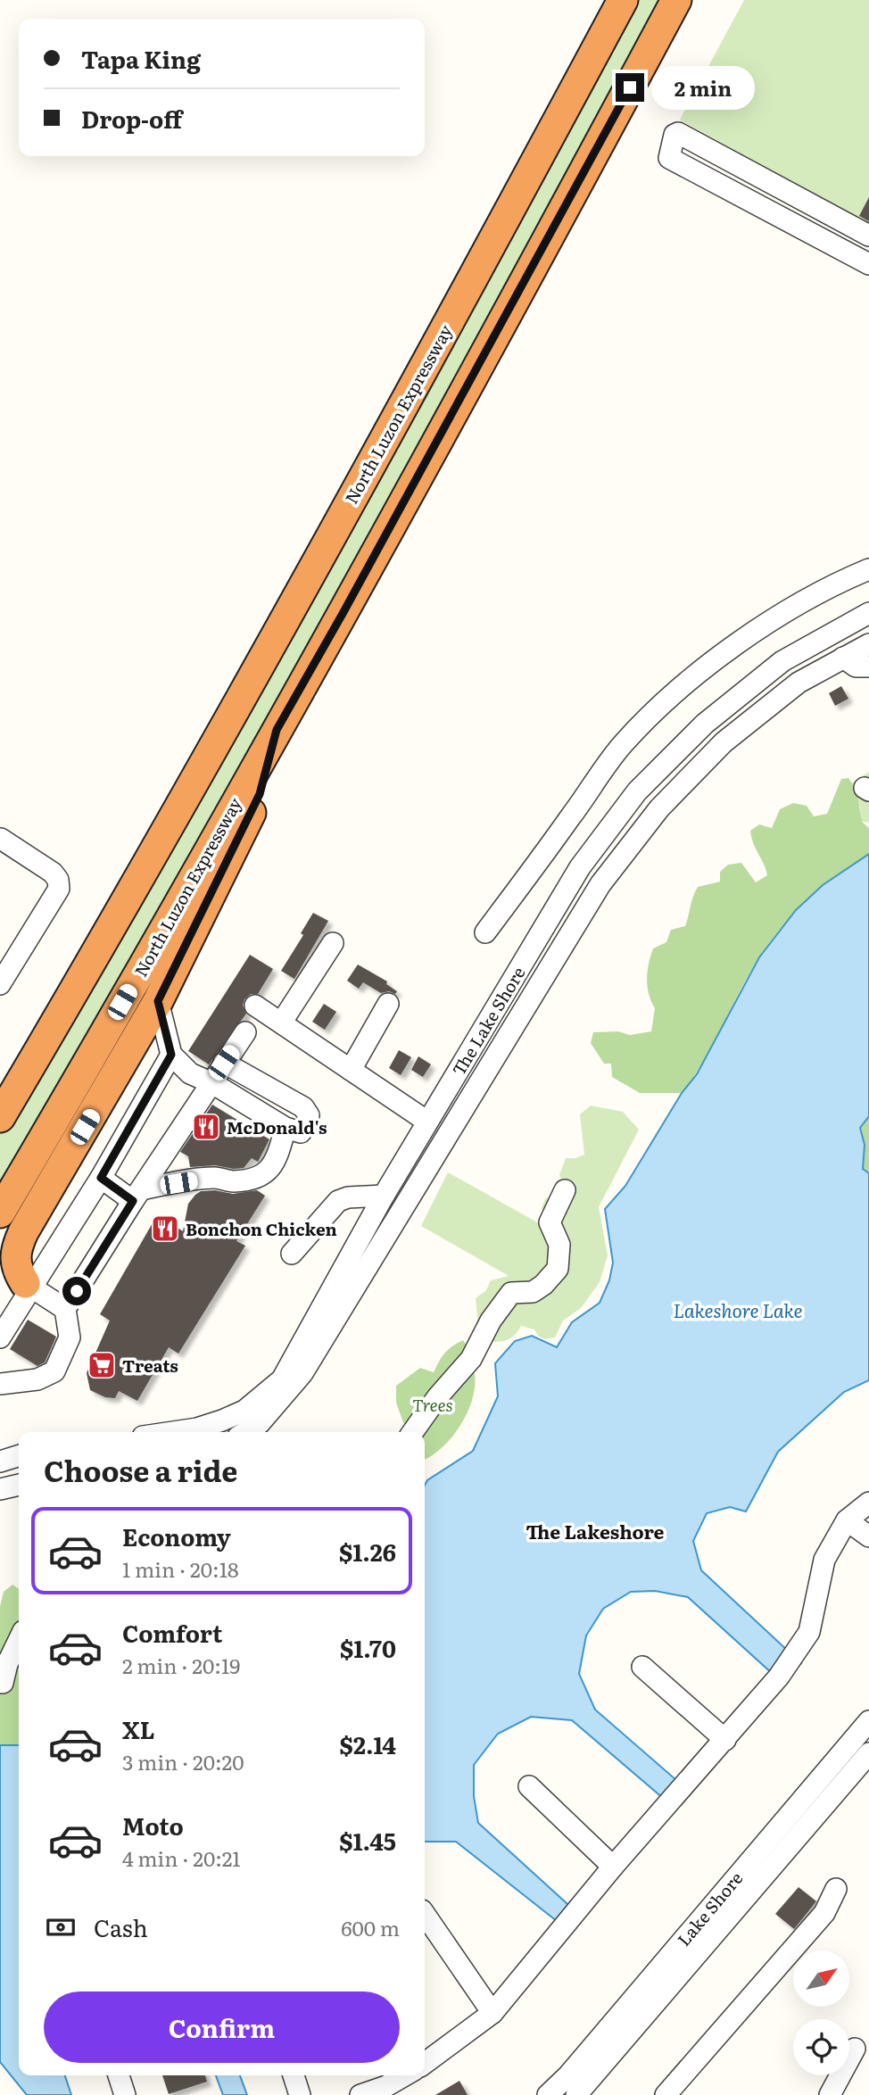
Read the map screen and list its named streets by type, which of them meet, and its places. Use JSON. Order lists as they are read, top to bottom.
{
  "streets": {
    "highway": ["North Luzon Expressway"],
    "street": ["The Lake Shore", "Lake Shore"]
  },
  "districts": ["The Lakeshore"],
  "water": ["Lakeshore Lake"],
  "parks": ["Trees"],
  "places": {
    "restaurant": ["McDonald's", "Bonchon Chicken"],
    "supermarket": ["Treats"]
  },
  "north": "top right",
  "page": {
    "banner": ["Tapa King", "Drop-off"],
    "bubble": "2 min",
    "heading": "Choose a ride",
    "list": [
      {
        "name": "Economy",
        "note": "1 min · 20:18",
        "value": "$1.26"
      },
      {
        "name": "Comfort",
        "note": "2 min · 20:19",
        "value": "$1.70"
      },
      {
        "name": "XL",
        "note": "3 min · 20:20",
        "value": "$2.14"
      },
      {
        "name": "Moto",
        "note": "4 min · 20:21",
        "value": "$1.45"
      }
    ],
    "pay": ["Cash", "600 m"],
    "buttons": "Confirm"
  }
}
